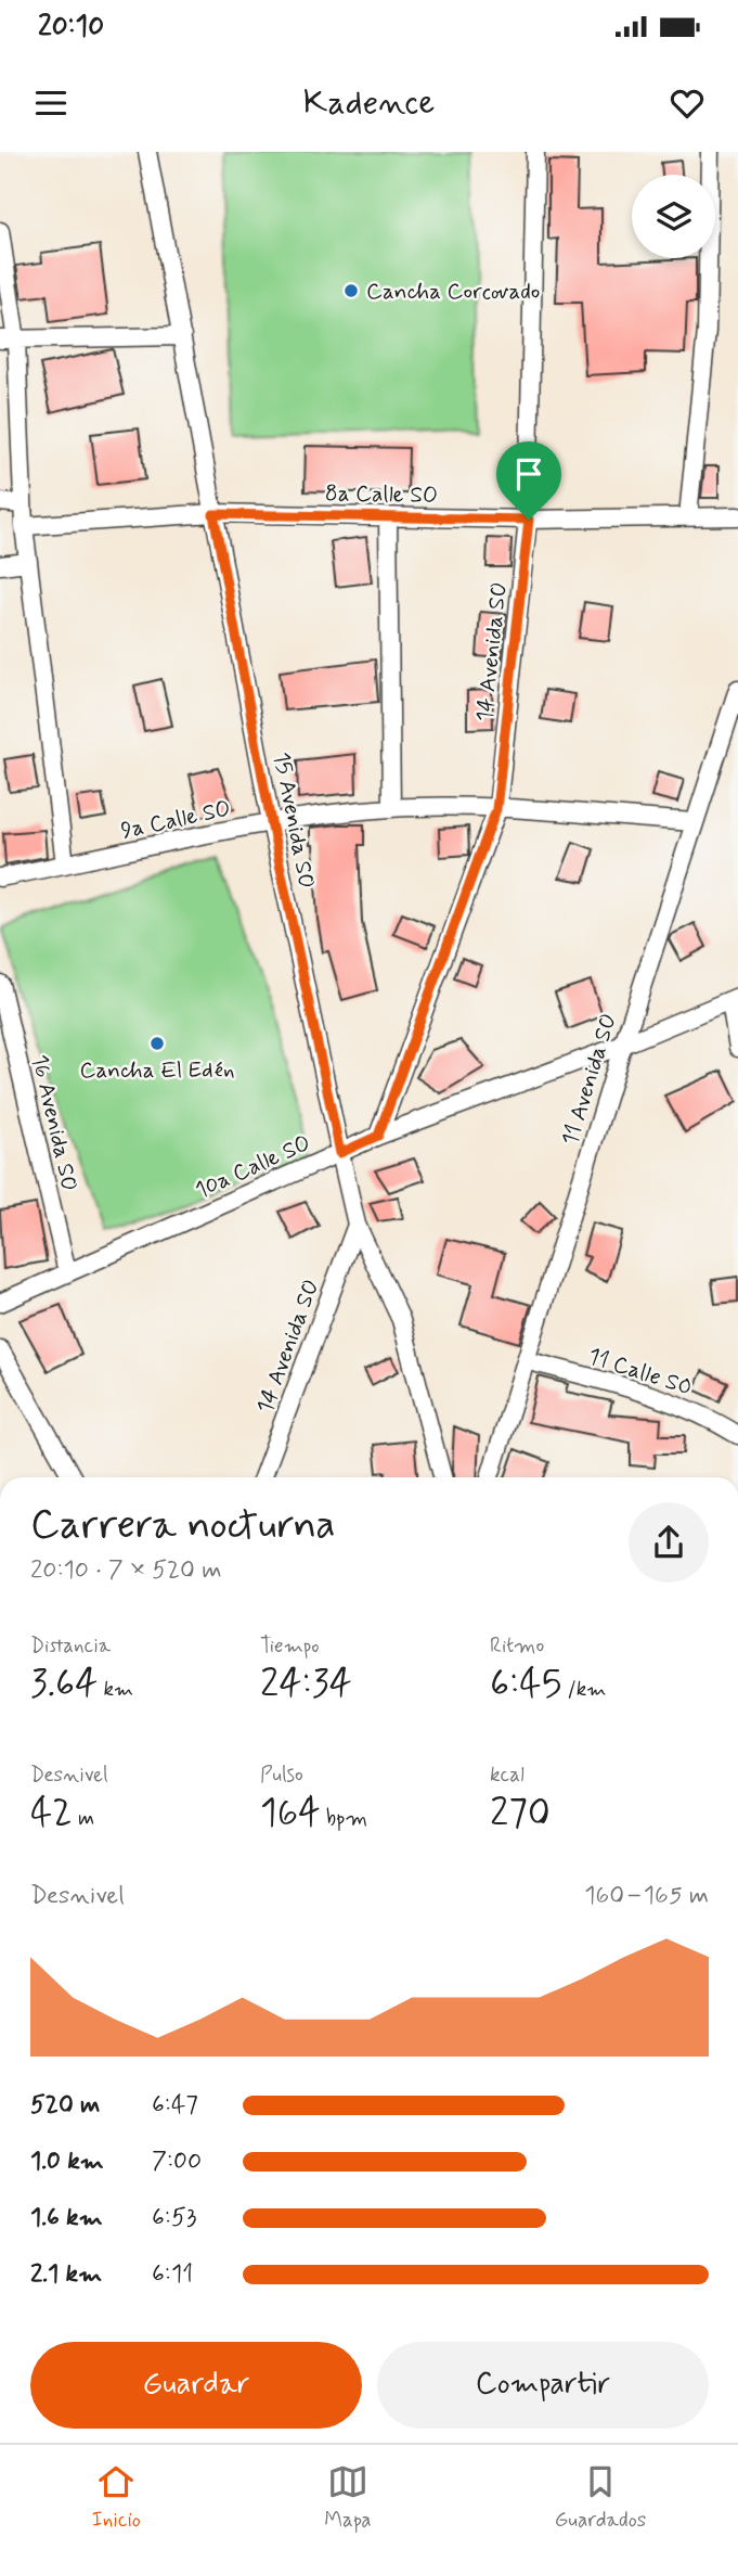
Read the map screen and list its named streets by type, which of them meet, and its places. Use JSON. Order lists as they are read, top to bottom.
{
  "streets": {
    "street": [
      "8a Calle SO",
      "14 Avenida SO",
      "9a Calle SO",
      "15 Avenida SO",
      "11 Avenida SO",
      "16 Avenida SO",
      "10a Calle SO",
      "11 Calle SO"
    ]
  },
  "crossings": [
    ["8a Calle SO", "14 Avenida SO"],
    ["8a Calle SO", "15 Avenida SO"],
    ["14 Avenida SO", "9a Calle SO"],
    ["14 Avenida SO", "15 Avenida SO"],
    ["14 Avenida SO", "10a Calle SO"],
    ["9a Calle SO", "15 Avenida SO"],
    ["9a Calle SO", "11 Avenida SO"],
    ["15 Avenida SO", "10a Calle SO"],
    ["11 Avenida SO", "10a Calle SO"],
    ["11 Avenida SO", "11 Calle SO"],
    ["16 Avenida SO", "10a Calle SO"]
  ],
  "places": ["Cancha Corcovado", "Cancha El Edén"],
  "page": {
    "status": "20:10",
    "header": "Kadence",
    "heading": ["Carrera nocturna", "20:10 · 7 × 520 m"],
    "stats": [
      ["Distancia", "3.64 km"],
      ["Tiempo", "24:34"],
      ["Ritmo", "6:45 /km"],
      ["Desnivel", "42 m"],
      ["Pulso", "164 bpm"],
      ["kcal", "270"]
    ],
    "chart": ["Desnivel", "160–165 m"],
    "list": [
      {
        "name": "520 m",
        "note": "6:47"
      },
      {
        "name": "1.0 km",
        "note": "7:00"
      },
      {
        "name": "1.6 km",
        "note": "6:53"
      },
      {
        "name": "2.1 km",
        "note": "6:11"
      }
    ],
    "buttons": ["Guardar", "Compartir"],
    "tabs": ["Inicio", "Mapa", "Guardados"]
  }
}
